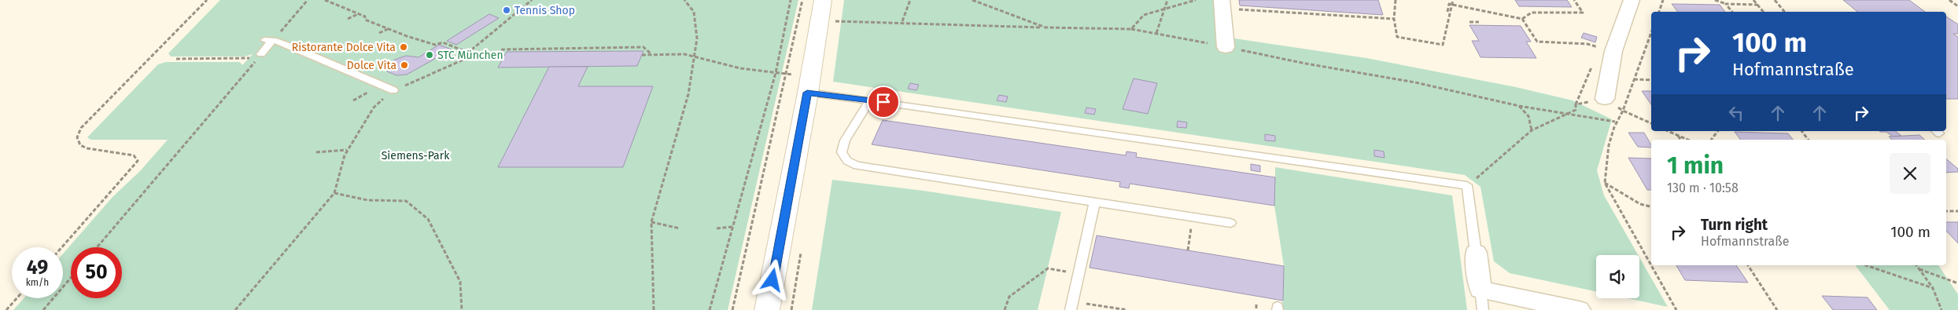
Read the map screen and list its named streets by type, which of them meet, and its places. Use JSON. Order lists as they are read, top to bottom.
{
  "parks": ["Siemens-Park"],
  "places": [
    "Tennis Shop",
    "Ristorante Dolce Vita",
    "STC München",
    "Dolce Vita"
  ],
  "page": {
    "turn": ["100 m", "Hofmannstraße"],
    "heading": ["1 min", "130 m · 10:58"],
    "list": [
      {
        "name": "Turn right",
        "note": "Hofmannstraße",
        "value": "100 m"
      }
    ],
    "speed": "49 km/h",
    "limit": "50"
  }
}
